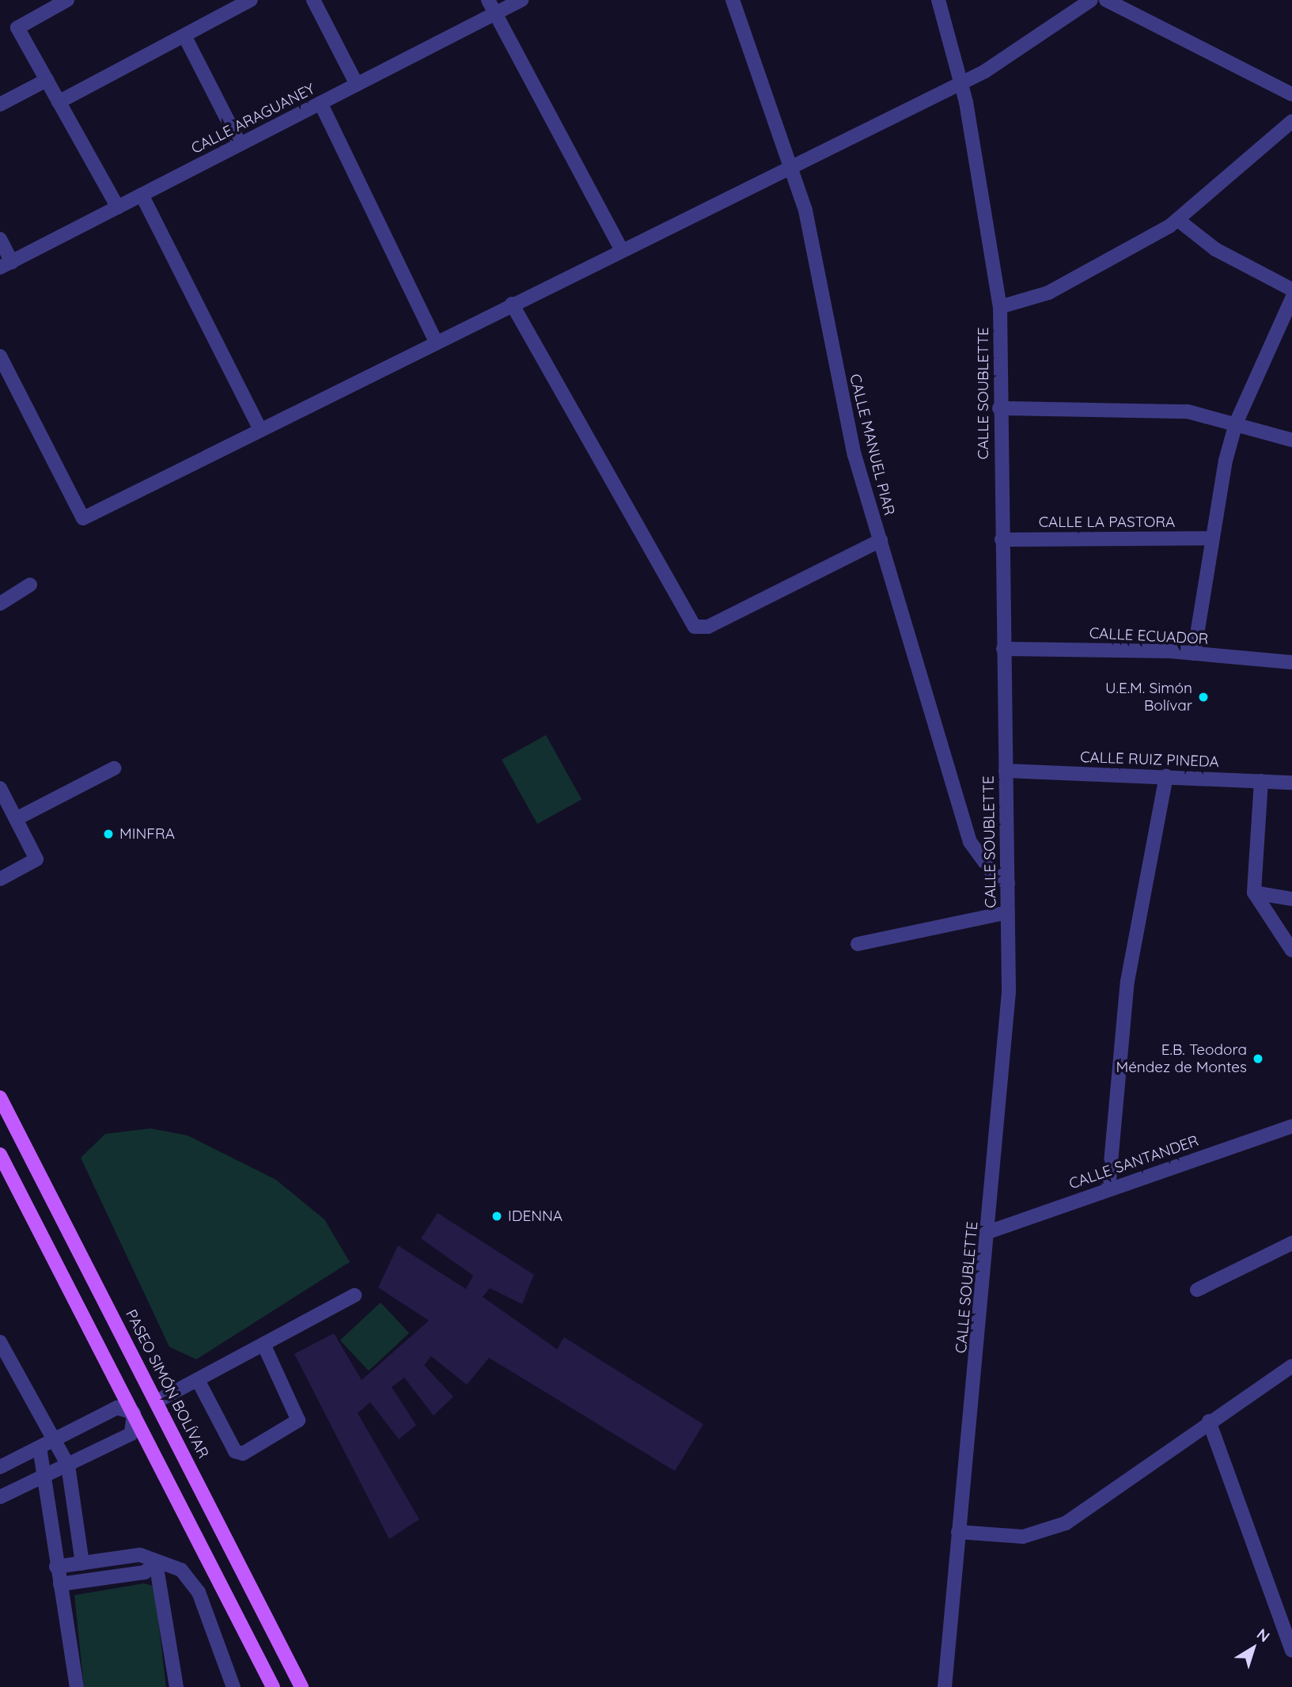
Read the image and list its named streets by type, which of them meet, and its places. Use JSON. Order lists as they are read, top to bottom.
{
  "streets": {
    "main road": ["PASEO SIMÓN BOLÍVAR"],
    "street": [
      "CALLE ARAGUANEY",
      "CALLE SOUBLETTE",
      "CALLE MANUEL PIAR",
      "CALLE LA PASTORA",
      "CALLE ECUADOR",
      "CALLE RUIZ PINEDA",
      "CALLE SANTANDER"
    ]
  },
  "crossings": [
    ["CALLE SOUBLETTE", "CALLE MANUEL PIAR"],
    ["CALLE SOUBLETTE", "CALLE LA PASTORA"],
    ["CALLE SOUBLETTE", "CALLE ECUADOR"],
    ["CALLE SOUBLETTE", "CALLE RUIZ PINEDA"],
    ["CALLE SOUBLETTE", "CALLE SANTANDER"]
  ],
  "places": [
    "U.E.M. Simón Bolívar",
    "MINFRA",
    "E.B. Teodora Méndez de Montes",
    "IDENNA"
  ],
  "north": "top right"
}
